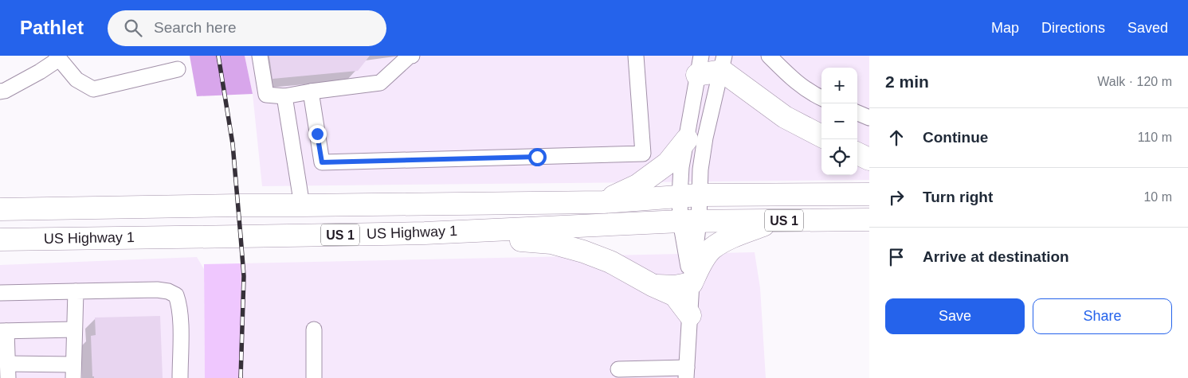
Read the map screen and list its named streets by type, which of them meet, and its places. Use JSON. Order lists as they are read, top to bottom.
{
  "streets": {
    "highway": ["US 1", "US Highway 1"]
  },
  "crossings": [
    ["US 1", "US Highway 1"]
  ],
  "page": {
    "header": "Pathlet",
    "search": "Search here",
    "nav": ["Map", "Directions", "Saved"],
    "heading": ["2 min", "Walk · 120 m"],
    "map_buttons": ["+", "−"],
    "list": [
      ["Continue", "110 m"],
      ["Turn right", "10 m"],
      "Arrive at destination"
    ],
    "buttons": ["Save", "Share"]
  }
}
